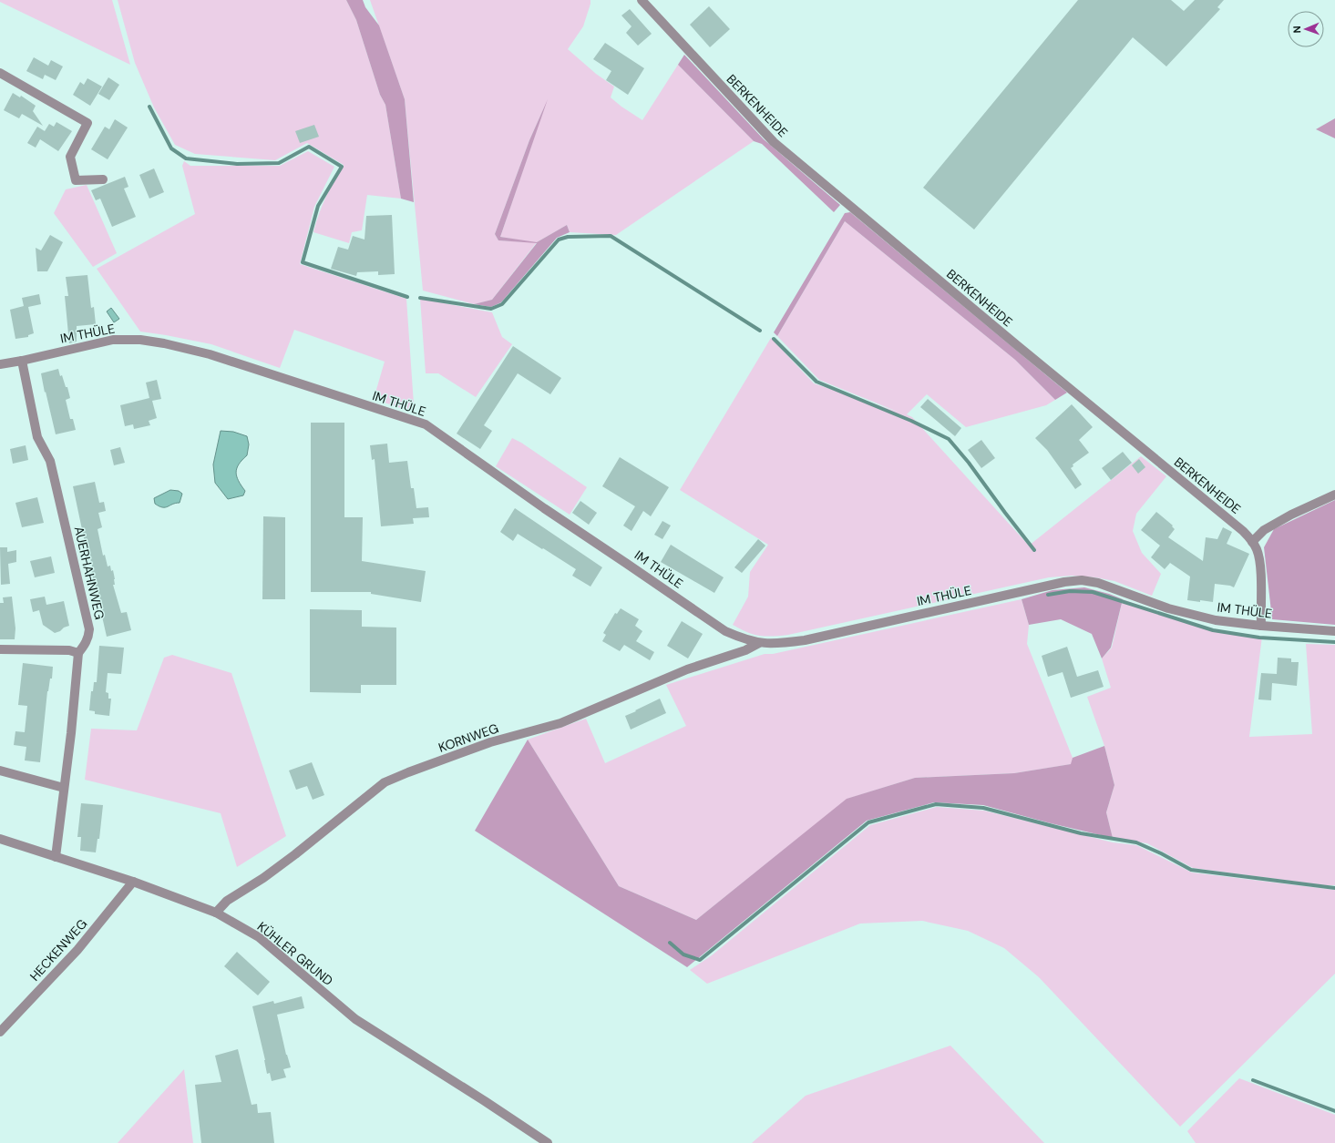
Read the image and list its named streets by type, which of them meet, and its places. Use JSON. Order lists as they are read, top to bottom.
{
  "streets": {
    "street": [
      "BERKENHEIDE",
      "IM THÜLE",
      "AUERHAHNWEG",
      "KORNWEG",
      "HECKENWEG",
      "KÜHLER GRUND"
    ]
  },
  "crossings": [
    ["BERKENHEIDE", "IM THÜLE"],
    ["IM THÜLE", "AUERHAHNWEG"],
    ["IM THÜLE", "KORNWEG"],
    ["AUERHAHNWEG", "KÜHLER GRUND"],
    ["KORNWEG", "KÜHLER GRUND"],
    ["HECKENWEG", "KÜHLER GRUND"]
  ],
  "north": "left"
}
